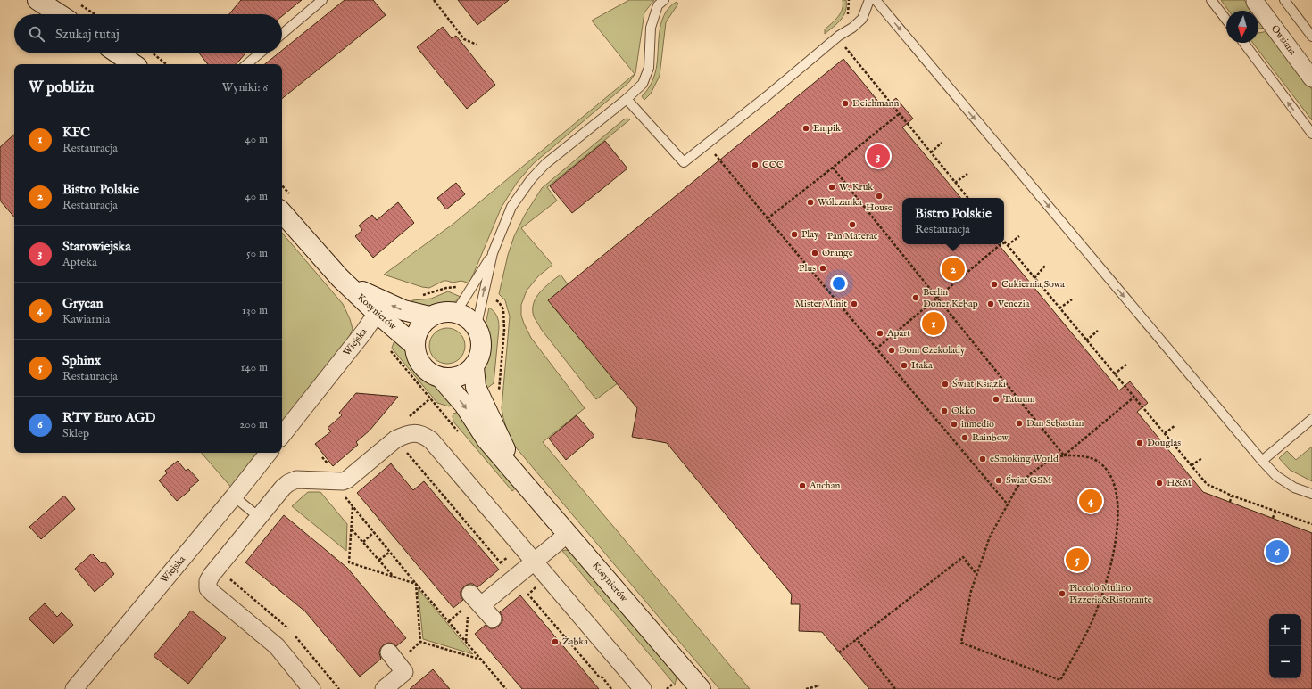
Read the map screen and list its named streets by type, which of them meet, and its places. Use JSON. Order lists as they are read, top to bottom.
{
  "streets": {
    "main road": ["Kosynierów"],
    "street": ["Owsiana", "Wiejska"]
  },
  "crossings": [
    ["Kosynierów", "Wiejska"]
  ],
  "places": [
    "Deichmann",
    "Empik",
    "CCC",
    "W. Kruk",
    "House",
    "Wólczanka",
    "Pan Materac",
    "Play",
    "Orange",
    "Plus",
    "Cukiernia Sowa",
    "Berlin Doner Kebap",
    "Mister Minit",
    "Venezia",
    "Apart",
    "Dom Czekolady",
    "Itaka",
    "Świat Książki",
    "Tatuum",
    "Okko",
    "Dan Sebastian",
    "inmedio",
    "Rainbow",
    "Douglas",
    "eSmoking World",
    "Świat GSM",
    "H&M",
    "Auchan",
    "Piccolo Mulino Pizzeria&Ristorante",
    "Żabka"
  ],
  "north": "bottom",
  "page": {
    "search": "Szukaj tutaj",
    "heading": ["W pobliżu", "Wyniki: 6"],
    "list": [
      {
        "mark": "1",
        "name": "KFC",
        "note": "Restauracja",
        "value": "40 m"
      },
      {
        "mark": "2",
        "name": "Bistro Polskie",
        "note": "Restauracja",
        "value": "40 m"
      },
      {
        "mark": "3",
        "name": "Starowiejska",
        "note": "Apteka",
        "value": "50 m"
      },
      {
        "mark": "4",
        "name": "Grycan",
        "note": "Kawiarnia",
        "value": "130 m"
      },
      {
        "mark": "5",
        "name": "Sphinx",
        "note": "Restauracja",
        "value": "140 m"
      },
      {
        "mark": "6",
        "name": "RTV Euro AGD",
        "note": "Sklep",
        "value": "200 m"
      }
    ],
    "pins": [
      "3",
      "2",
      "1",
      "4",
      "6",
      "5"
    ],
    "popup": ["Bistro Polskie", "Restauracja"],
    "map_buttons": ["+", "−"]
  }
}
